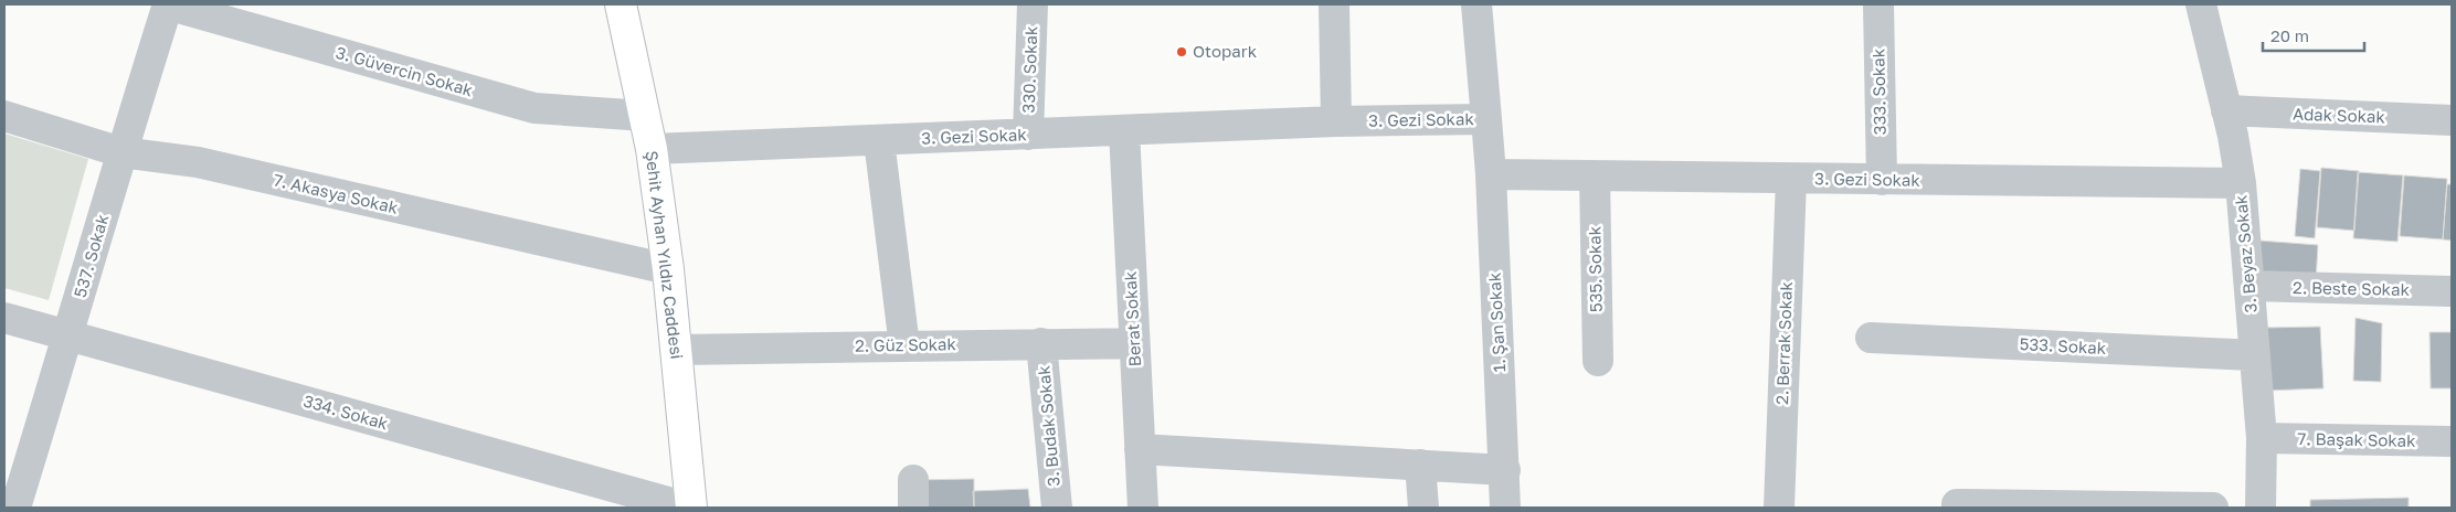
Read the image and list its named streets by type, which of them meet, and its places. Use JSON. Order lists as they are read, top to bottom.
{
  "streets": {
    "main road": ["Şehit Ayhan Yıldız Caddesi"],
    "street": [
      "330. Sokak",
      "3. Güvercin Sokak",
      "333. Sokak",
      "Adak Sokak",
      "3. Gezi Sokak",
      "7. Akasya Sokak",
      "3. Beyaz Sokak",
      "537. Sokak",
      "535. Sokak",
      "2. Beste Sokak",
      "Berat Sokak",
      "1. Şan Sokak",
      "2. Berrak Sokak",
      "2. Güz Sokak",
      "533. Sokak",
      "334. Sokak",
      "3. Budak Sokak",
      "7. Başak Sokak"
    ]
  },
  "crossings": [
    ["330. Sokak", "3. Gezi Sokak"],
    ["3. Güvercin Sokak", "Şehit Ayhan Yıldız Caddesi"],
    ["3. Güvercin Sokak", "537. Sokak"],
    ["333. Sokak", "3. Gezi Sokak"],
    ["Adak Sokak", "3. Beyaz Sokak"],
    ["3. Gezi Sokak", "3. Beyaz Sokak"],
    ["3. Gezi Sokak", "Şehit Ayhan Yıldız Caddesi"],
    ["3. Gezi Sokak", "535. Sokak"],
    ["3. Gezi Sokak", "Berat Sokak"],
    ["3. Gezi Sokak", "1. Şan Sokak"],
    ["3. Gezi Sokak", "2. Berrak Sokak"],
    ["7. Akasya Sokak", "Şehit Ayhan Yıldız Caddesi"],
    ["7. Akasya Sokak", "537. Sokak"],
    ["3. Beyaz Sokak", "2. Beste Sokak"],
    ["3. Beyaz Sokak", "533. Sokak"],
    ["3. Beyaz Sokak", "7. Başak Sokak"],
    ["Şehit Ayhan Yıldız Caddesi", "2. Güz Sokak"],
    ["Şehit Ayhan Yıldız Caddesi", "334. Sokak"],
    ["537. Sokak", "334. Sokak"],
    ["Berat Sokak", "2. Güz Sokak"],
    ["2. Güz Sokak", "3. Budak Sokak"]
  ],
  "places": ["Otopark"],
  "scale_bar": "20 m"
}
